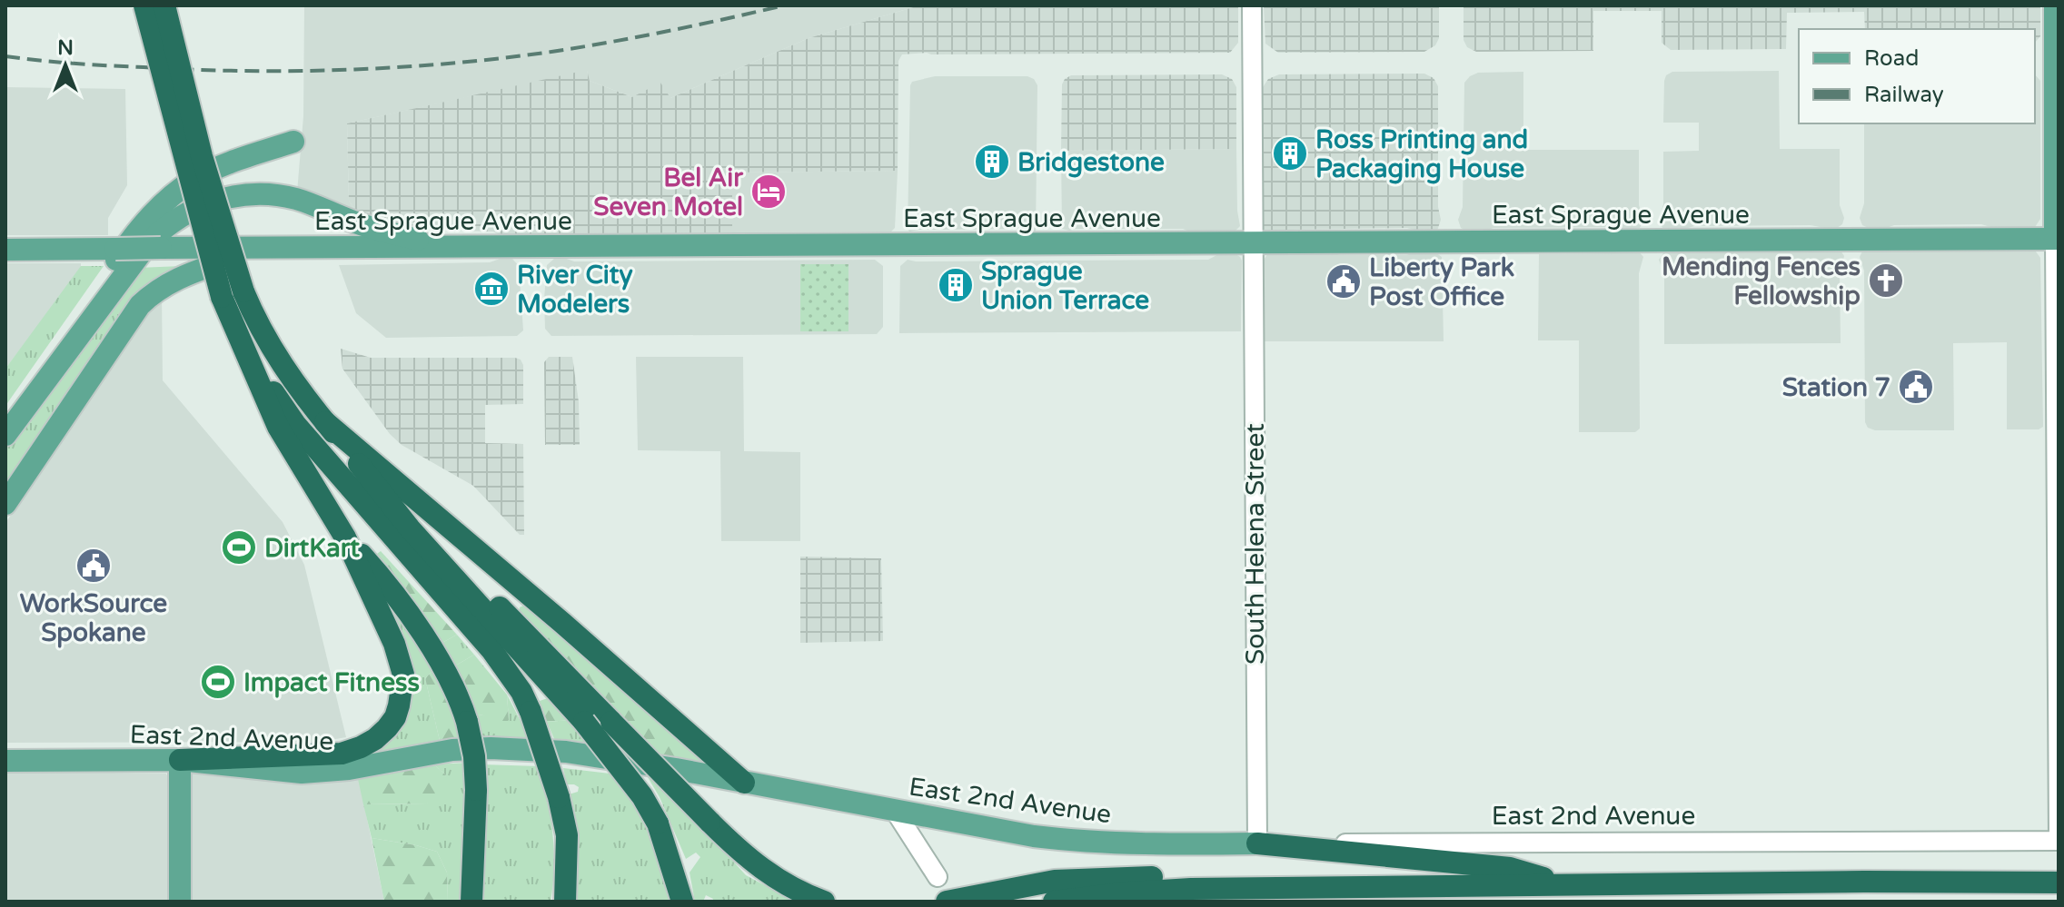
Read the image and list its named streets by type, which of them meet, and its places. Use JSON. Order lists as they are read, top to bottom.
{
  "streets": {
    "main road": ["East Sprague Avenue", "East 2nd Avenue"],
    "street": ["South Helena Street"]
  },
  "crossings": [
    ["East Sprague Avenue", "South Helena Street"],
    ["South Helena Street", "East 2nd Avenue"]
  ],
  "places": {
    "building": ["Ross Printing and Packaging House", "Bridgestone", "Sprague Union Terrace"],
    "hotel": ["Bel Air Seven Motel"],
    "church": ["Mending Fences Fellowship"],
    "public building": ["Liberty Park Post Office", "Station 7", "WorkSource Spokane"],
    "museum": ["River City Modelers"],
    "sports": ["DirtKart", "Impact Fitness"]
  },
  "legend": ["Road", "Railway"],
  "north": "top"
}
